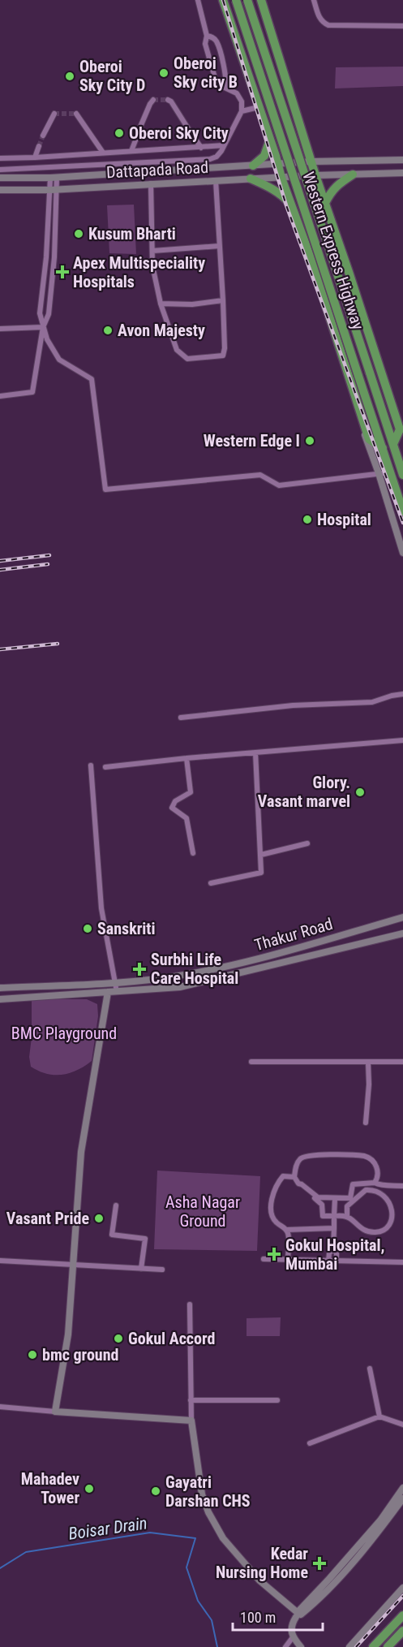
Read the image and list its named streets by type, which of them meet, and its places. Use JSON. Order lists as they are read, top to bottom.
{
  "streets": {
    "highway": ["Western Express Highway"],
    "street": ["Dattapada Road", "Thakur Road"]
  },
  "water": ["Boisar Drain"],
  "parks": ["BMC Playground", "Asha Nagar Ground"],
  "places": {
    "other": [
      "Oberoi Sky city B",
      "Oberoi Sky City D",
      "Oberoi Sky City",
      "Kusum Bharti",
      "Avon Majesty",
      "Western Edge I",
      "Hospital",
      "Glory. Vasant marvel",
      "Sanskriti",
      "Vasant Pride",
      "Gokul Accord",
      "bmc ground",
      "Mahadev Tower",
      "Gayatri Darshan CHS"
    ],
    "health": [
      "Apex Multispeciality Hospitals",
      "Surbhi Life Care Hospital",
      "Gokul Hospital, Mumbai",
      "Kedar Nursing Home"
    ]
  },
  "scale_bar": "100 m"
}
